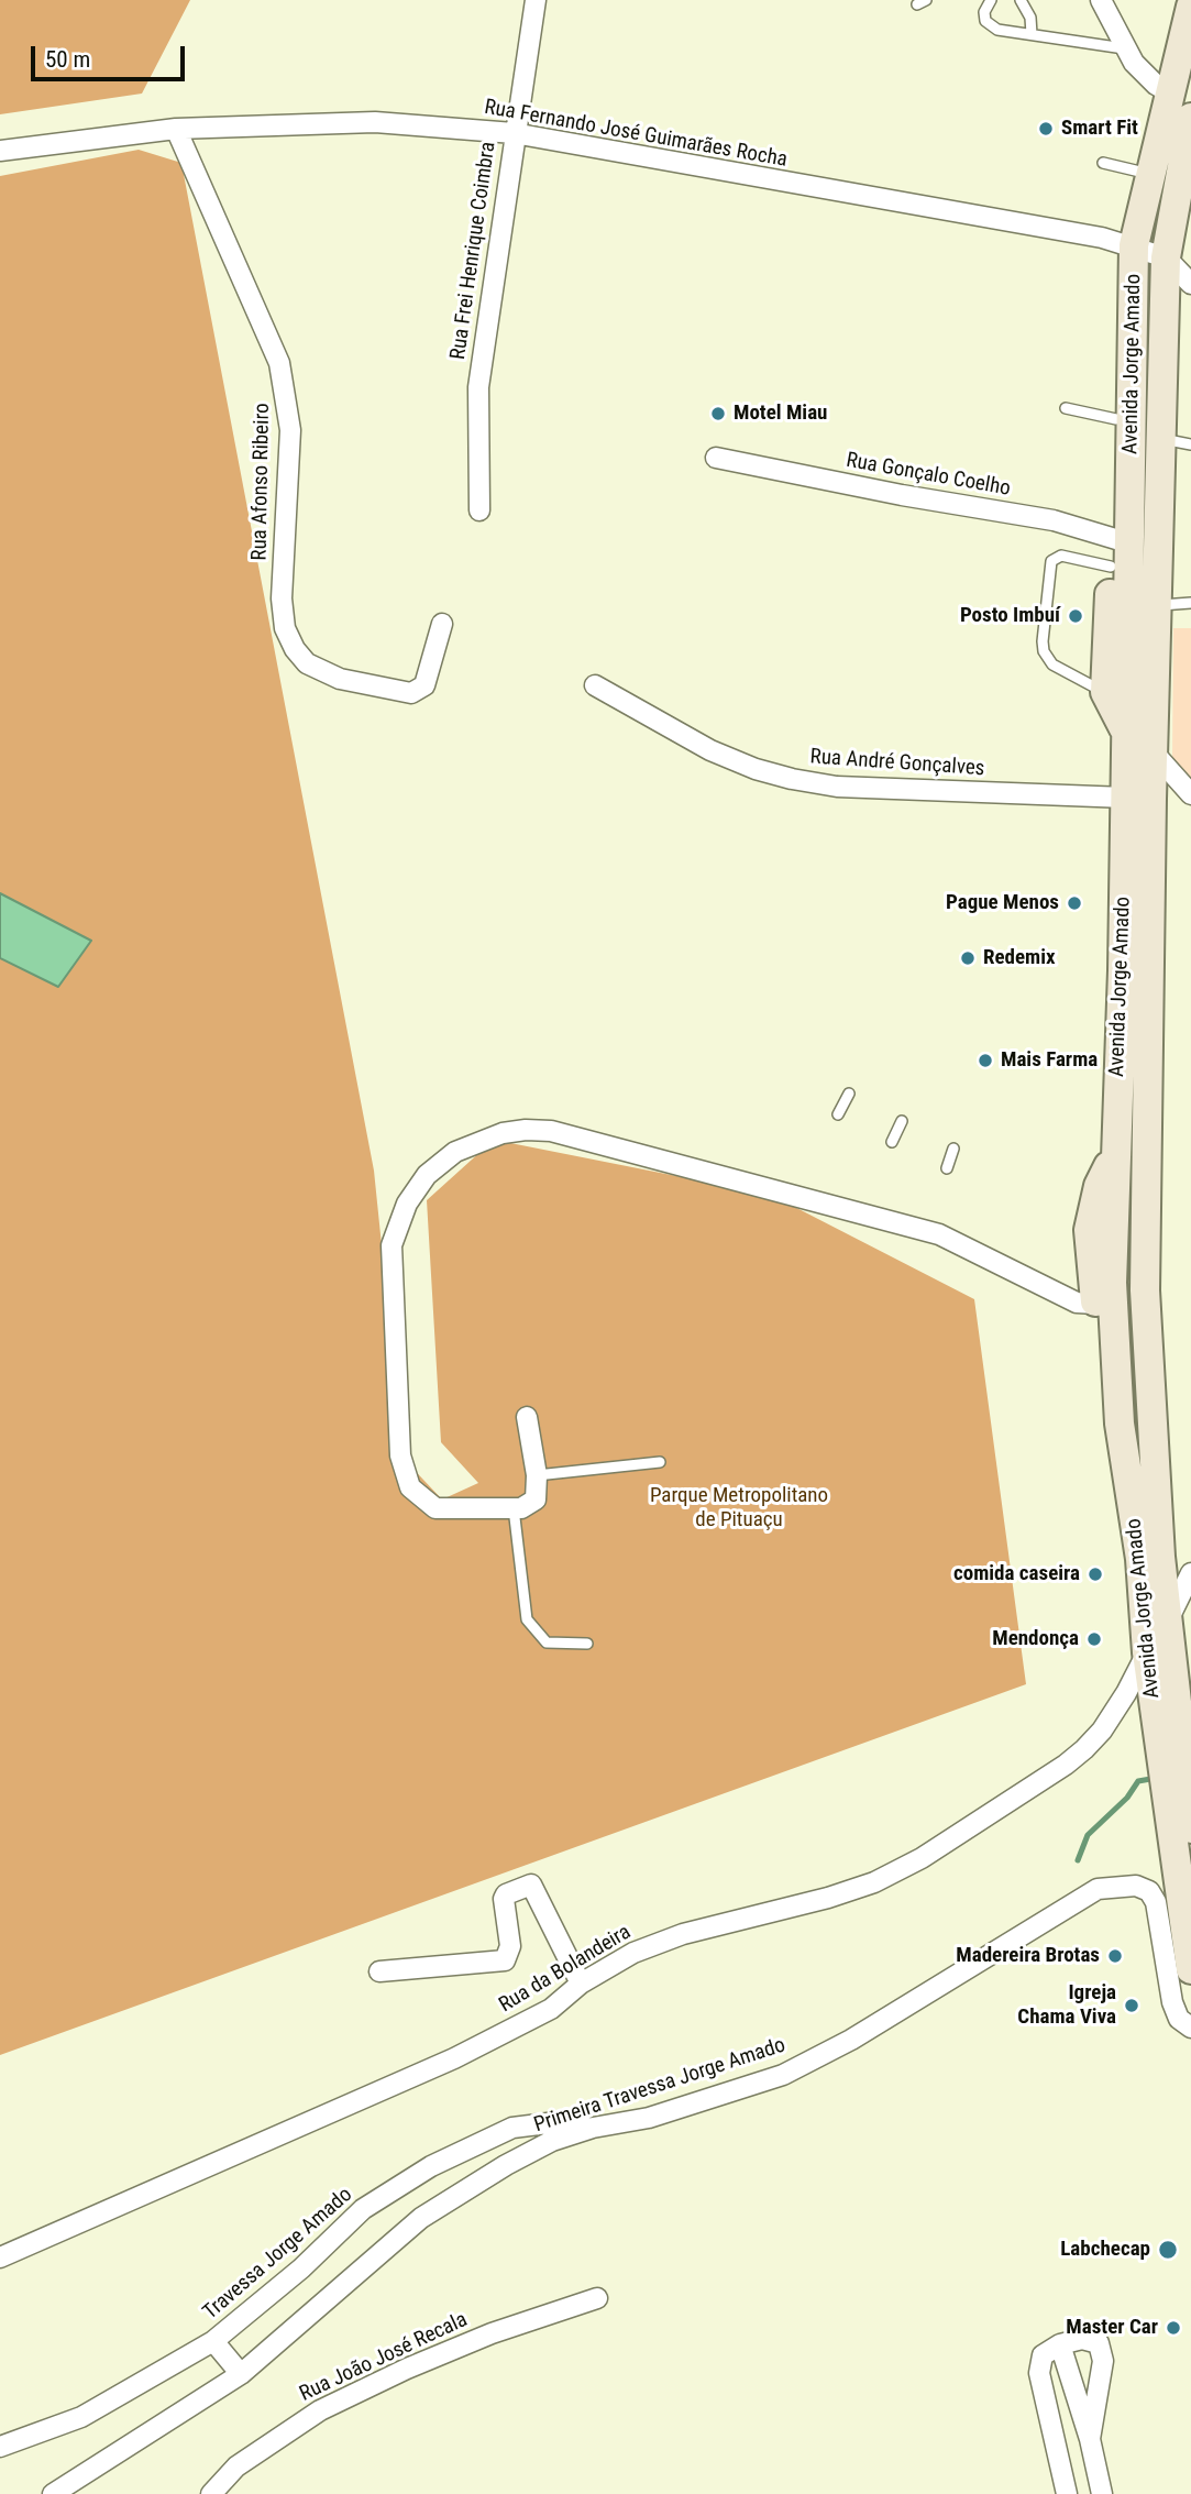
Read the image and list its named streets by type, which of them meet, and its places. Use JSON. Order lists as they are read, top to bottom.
{
  "streets": {
    "main road": ["Avenida Jorge Amado"],
    "street": [
      "Rua Fernando José Guimarães Rocha",
      "Rua Frei Henrique Coimbra",
      "Rua Gonçalo Coelho",
      "Rua Afonso Ribeiro",
      "Rua André Gonçalves",
      "Rua da Bolandeira",
      "Primeira Travessa Jorge Amado",
      "Travessa Jorge Amado",
      "Rua João José Recala"
    ]
  },
  "crossings": [
    ["Rua Fernando José Guimarães Rocha", "Rua Frei Henrique Coimbra"],
    ["Rua Fernando José Guimarães Rocha", "Avenida Jorge Amado"],
    ["Rua Fernando José Guimarães Rocha", "Rua Afonso Ribeiro"],
    ["Avenida Jorge Amado", "Rua Gonçalo Coelho"],
    ["Avenida Jorge Amado", "Rua André Gonçalves"],
    ["Avenida Jorge Amado", "Rua da Bolandeira"],
    ["Primeira Travessa Jorge Amado", "Travessa Jorge Amado"]
  ],
  "parks": ["Parque Metropolitano de Pituaçu"],
  "places": [
    "Smart Fit",
    "Motel Miau",
    "Posto Imbuí",
    "Pague Menos",
    "Redemix",
    "Mais Farma",
    "comida caseira",
    "Mendonça",
    "Madereira Brotas",
    "Igreja Chama Viva",
    "Labchecap",
    "Master Car"
  ],
  "scale_bar": "50 m"
}
